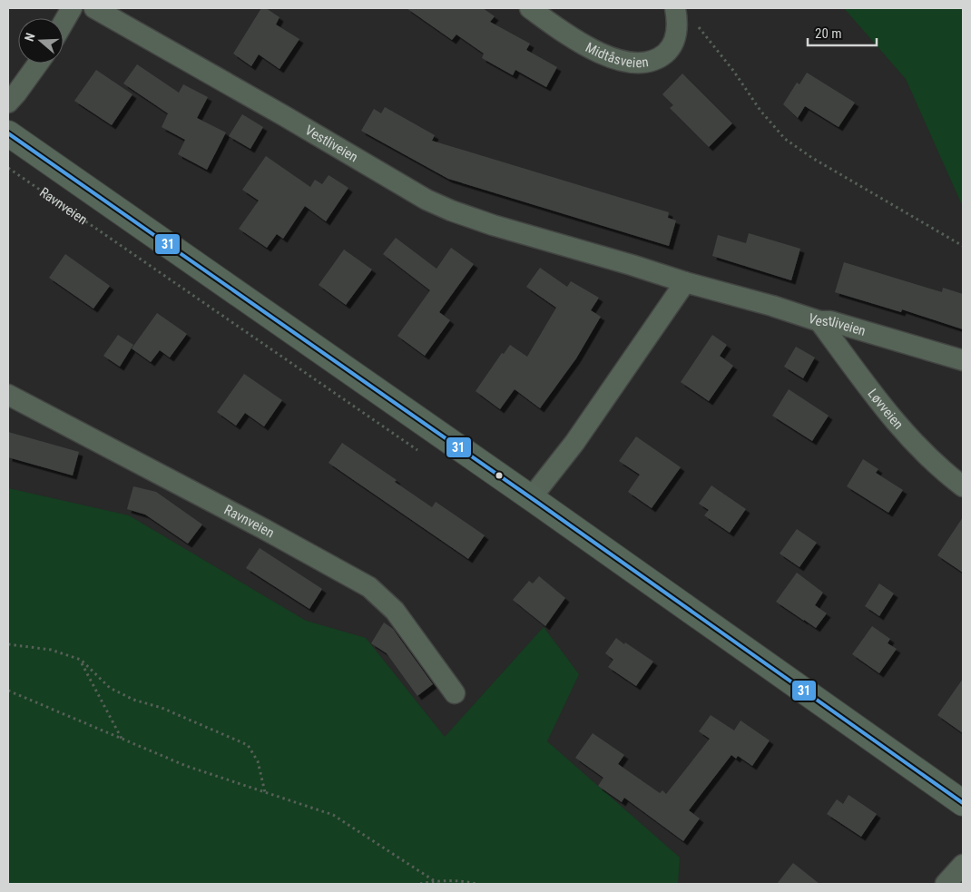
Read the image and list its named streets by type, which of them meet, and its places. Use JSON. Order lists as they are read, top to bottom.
{
  "streets": {
    "street": [
      "Midtåsveien",
      "Vestliveien",
      "Ravnveien",
      "Løvveien"
    ]
  },
  "crossings": [
    ["Vestliveien", "Løvveien"]
  ],
  "lines": ["transit line 31"],
  "scale_bar": "20 m",
  "north": "left"
}
